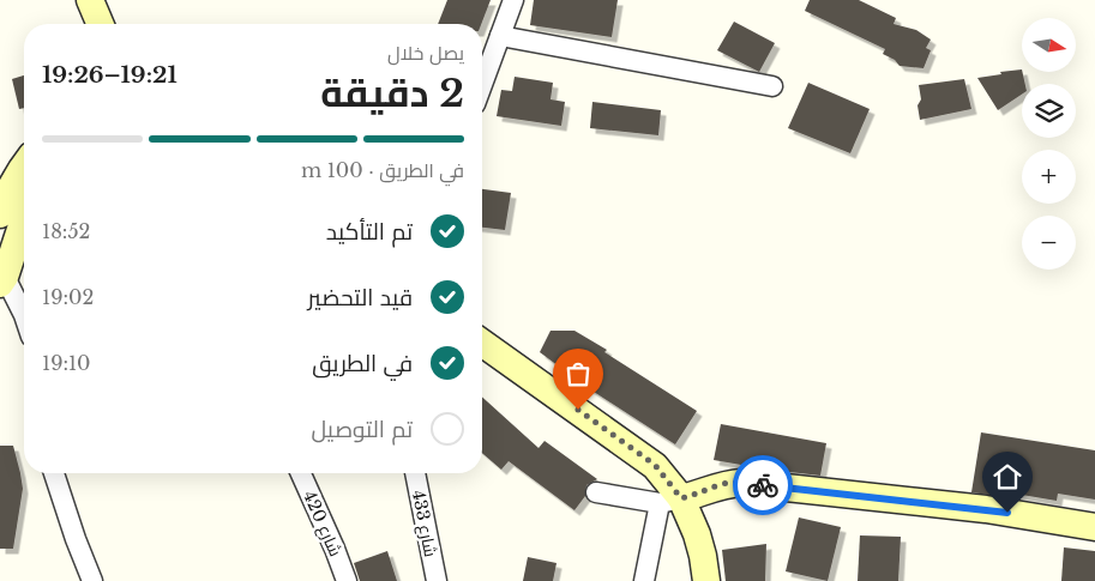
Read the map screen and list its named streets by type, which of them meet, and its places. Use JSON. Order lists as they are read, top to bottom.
{
  "streets": {
    "street": ["شارع 420", "شارع 433"]
  },
  "north": "right",
  "page": {
    "map_buttons": ["+", "−"],
    "heading": ["2 دقيقة", "يصل خلال", "19:21–19:26"],
    "bar": "في الطريق · 100 m",
    "list": [
      ["تم التأكيد", "18:52"],
      ["قيد التحضير", "19:02"],
      ["في الطريق", "19:10"],
      "تم التوصيل"
    ]
  }
}
